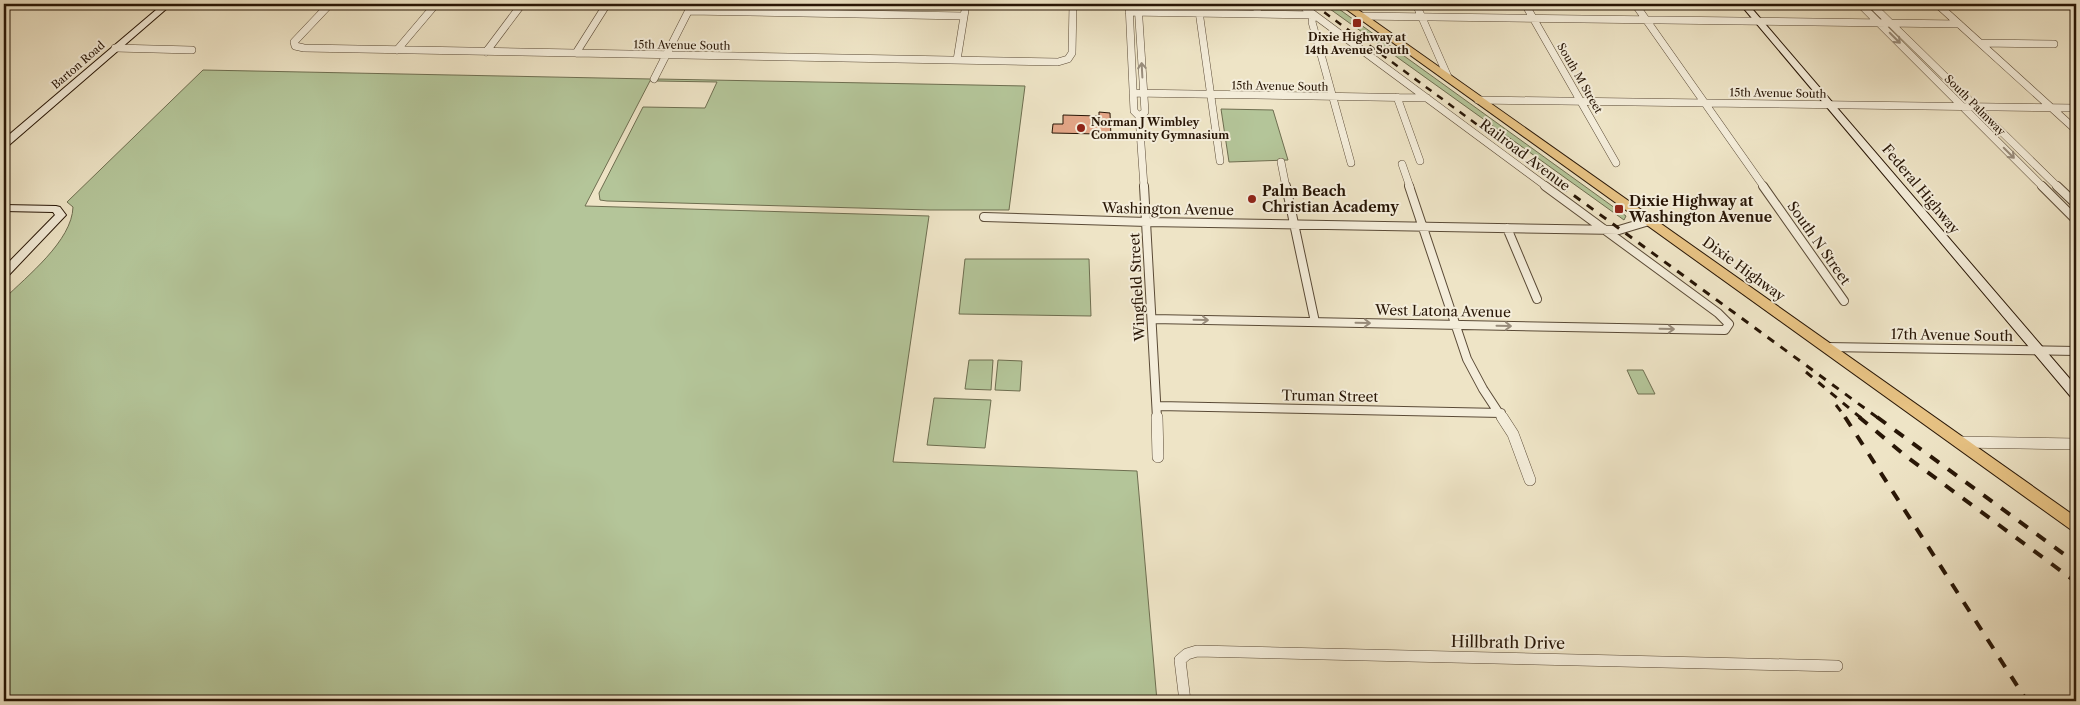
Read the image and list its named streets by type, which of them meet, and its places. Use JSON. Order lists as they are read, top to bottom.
{
  "streets": {
    "main road": ["Barton Road", "Federal Highway", "Dixie Highway"],
    "street": [
      "15th Avenue South",
      "South M Street",
      "South Palmway",
      "Railroad Avenue",
      "Washington Avenue",
      "South N Street",
      "Wingfield Street",
      "West Latona Avenue",
      "17th Avenue South",
      "Truman Street",
      "Hillbrath Drive"
    ]
  },
  "crossings": [
    ["15th Avenue South", "South M Street"],
    ["15th Avenue South", "South Palmway"],
    ["15th Avenue South", "Railroad Avenue"],
    ["15th Avenue South", "Federal Highway"],
    ["15th Avenue South", "South N Street"],
    ["15th Avenue South", "Dixie Highway"],
    ["15th Avenue South", "Wingfield Street"],
    ["Railroad Avenue", "Washington Avenue"],
    ["Railroad Avenue", "West Latona Avenue"],
    ["Federal Highway", "17th Avenue South"],
    ["Washington Avenue", "Dixie Highway"],
    ["Washington Avenue", "Wingfield Street"],
    ["Dixie Highway", "17th Avenue South"],
    ["Wingfield Street", "West Latona Avenue"],
    ["Wingfield Street", "Truman Street"]
  ],
  "one_way": ["West Latona Avenue"],
  "places": {
    "transit": ["Dixie Highway at 14th Avenue South", "Dixie Highway at Washington Avenue"],
    "other": ["Norman J Wimbley Community Gymnasium", "Palm Beach Christian Academy"]
  }
}
